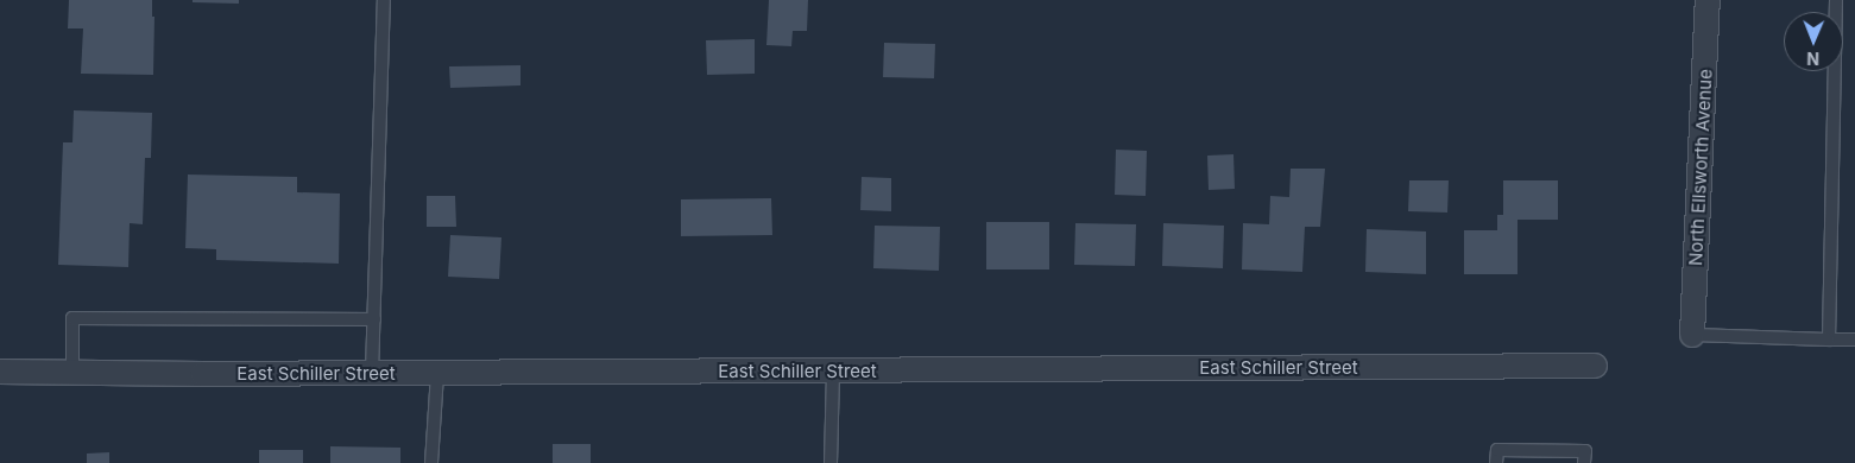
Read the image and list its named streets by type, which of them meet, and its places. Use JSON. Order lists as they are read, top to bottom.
{
  "streets": {
    "street": ["North Ellsworth Avenue", "East Schiller Street"]
  },
  "north": "bottom"
}
